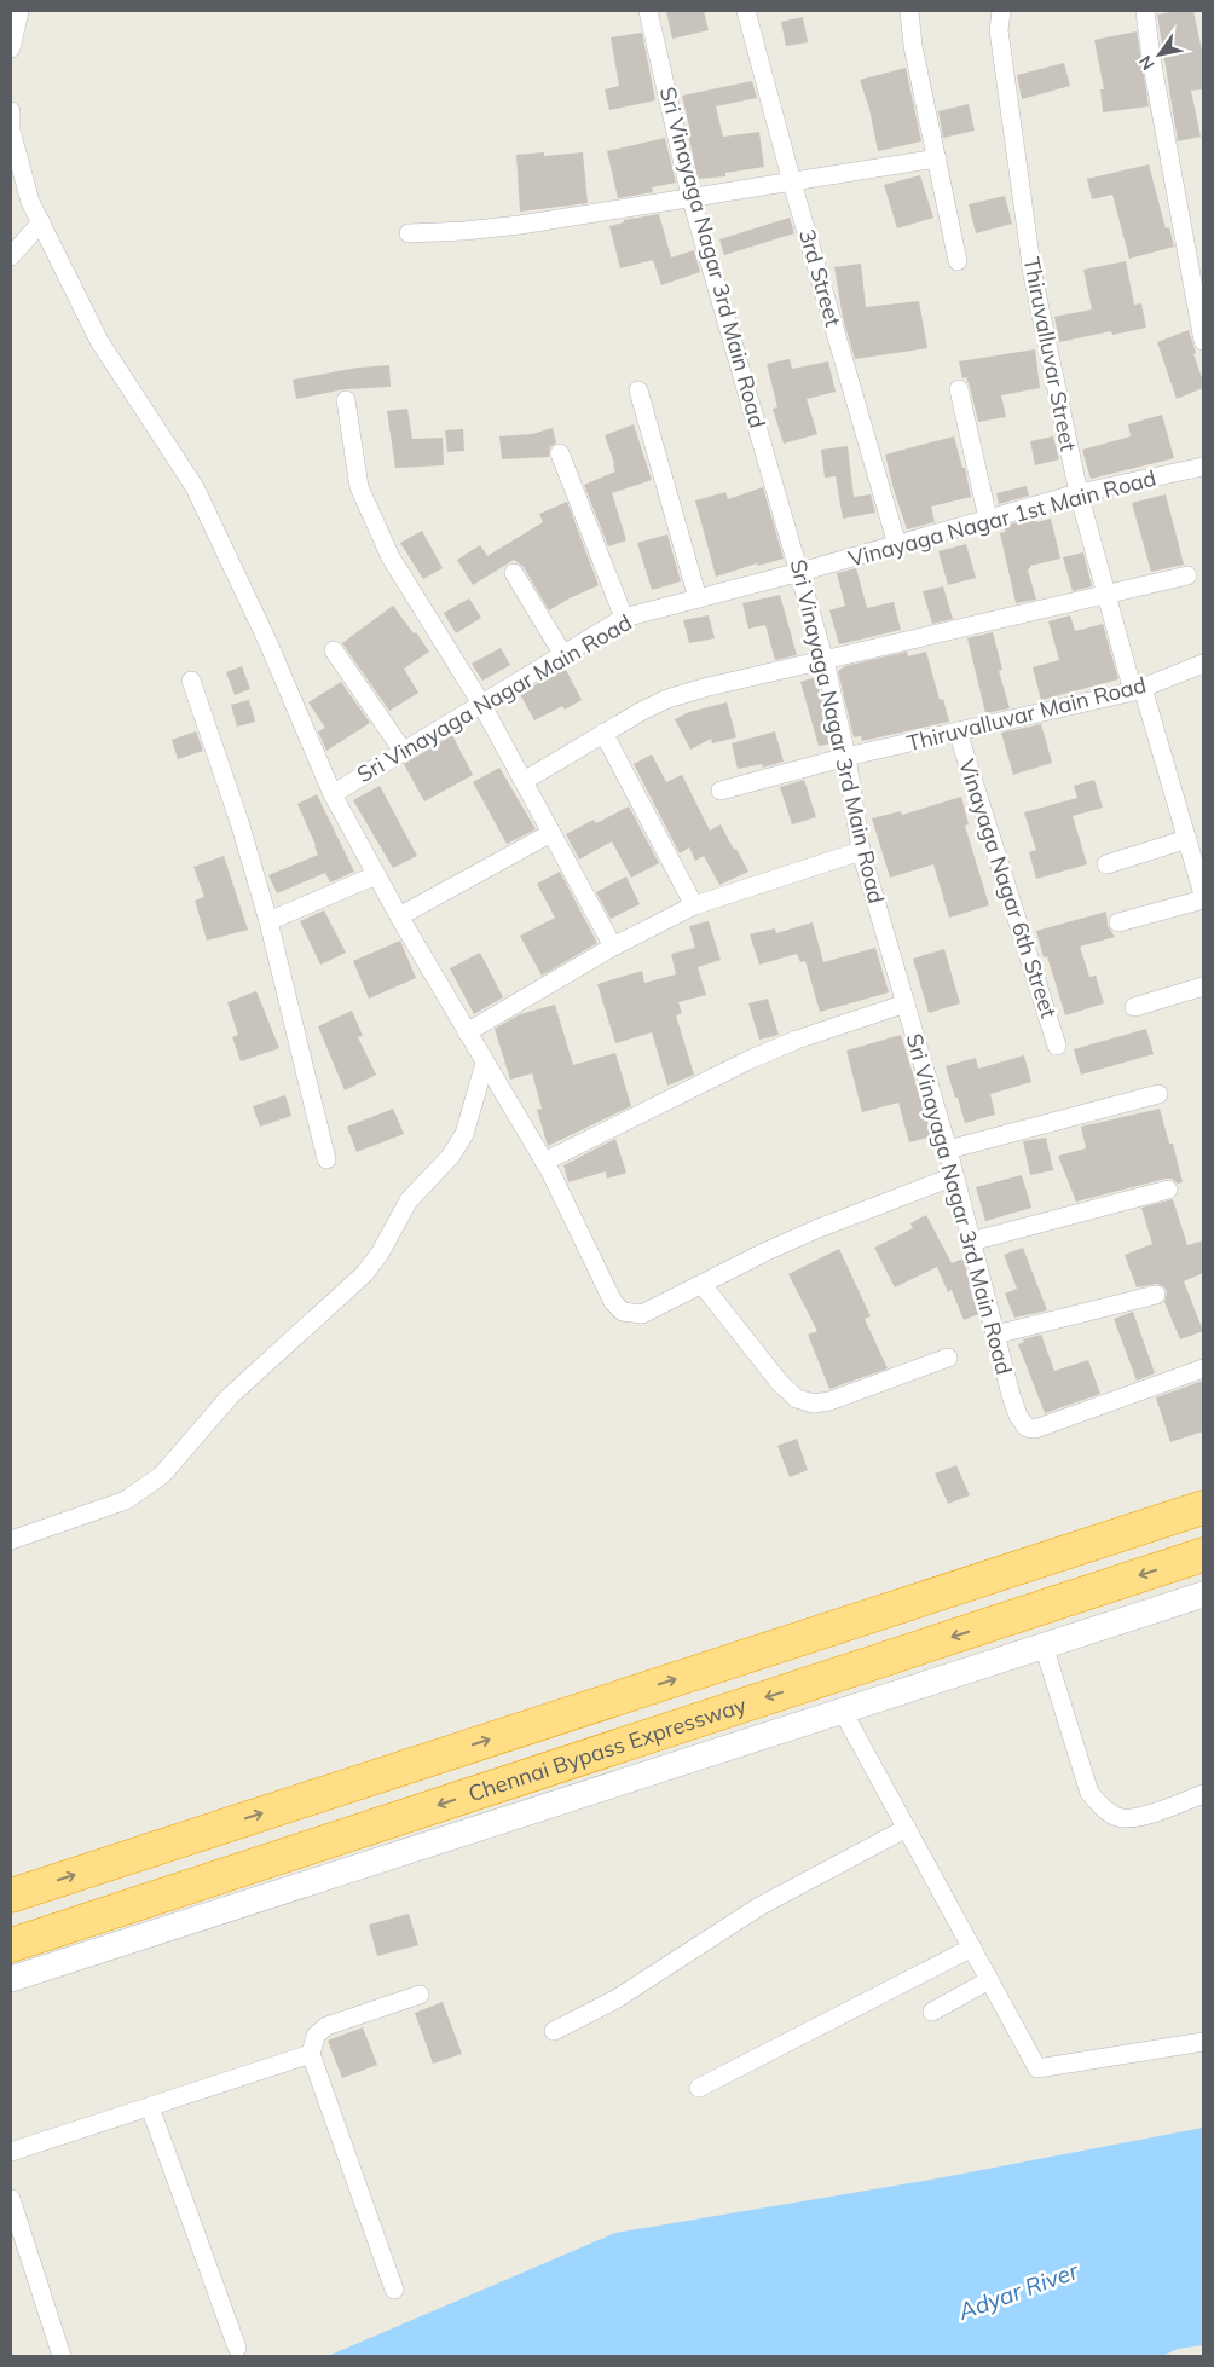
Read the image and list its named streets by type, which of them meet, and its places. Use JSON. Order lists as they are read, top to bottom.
{
  "streets": {
    "highway": ["Chennai Bypass Expressway"],
    "street": [
      "Sri Vinayaga Nagar 3rd Main Road",
      "3rd Street",
      "Thiruvalluvar Street",
      "Vinayaga Nagar 1st Main Road",
      "Sri Vinayaga Nagar Main Road",
      "Thiruvalluvar Main Road",
      "Vinayaga Nagar 6th Street"
    ]
  },
  "crossings": [
    ["Sri Vinayaga Nagar 3rd Main Road", "Vinayaga Nagar 1st Main Road"],
    ["Sri Vinayaga Nagar 3rd Main Road", "Sri Vinayaga Nagar Main Road"],
    ["Sri Vinayaga Nagar 3rd Main Road", "Thiruvalluvar Main Road"],
    ["3rd Street", "Vinayaga Nagar 1st Main Road"],
    ["Thiruvalluvar Street", "Vinayaga Nagar 1st Main Road"],
    ["Thiruvalluvar Street", "Thiruvalluvar Main Road"],
    ["Vinayaga Nagar 1st Main Road", "Sri Vinayaga Nagar Main Road"],
    ["Thiruvalluvar Main Road", "Vinayaga Nagar 6th Street"]
  ],
  "water": ["Adyar River"],
  "north": "bottom left"
}
